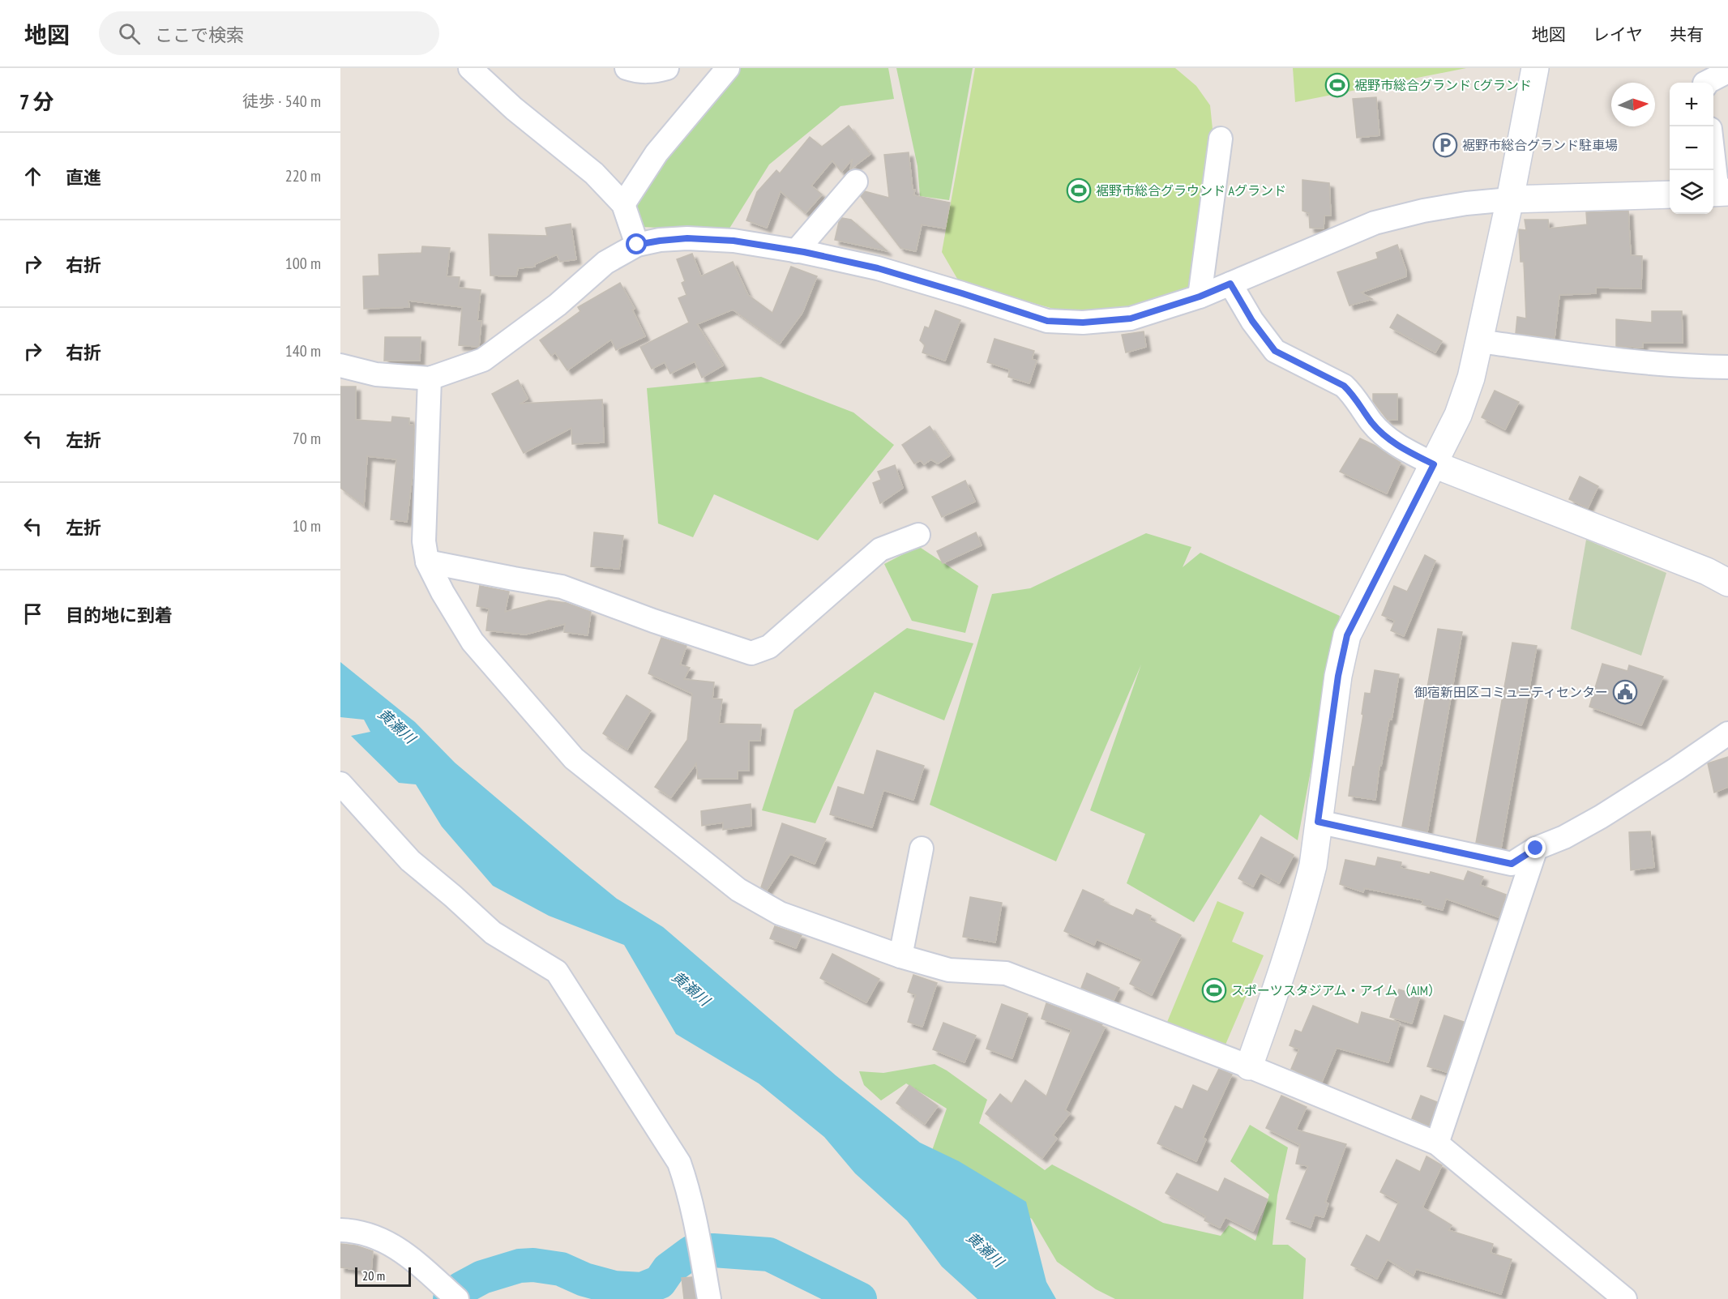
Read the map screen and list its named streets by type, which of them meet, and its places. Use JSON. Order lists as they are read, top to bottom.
{
  "water": ["黄瀬川"],
  "places": {
    "sports": ["裾野市総合グランド Cグランド", "裾野市総合グラウンド Aグランド", "スポーツスタジアム・アイム（AIM）"],
    "parking": ["裾野市総合グランド駐車場"],
    "public building": ["御宿新田区コミュニティセンター"]
  },
  "scale_bar": "20 m",
  "north": "right",
  "page": {
    "header": "地図",
    "search": "ここで検索",
    "nav": ["地図", "レイヤ", "共有"],
    "heading": ["7 分", "徒歩 · 540 m"],
    "map_buttons": ["+", "−"],
    "list": [
      ["直進", "220 m"],
      ["右折", "100 m"],
      ["右折", "140 m"],
      ["左折", "70 m"],
      ["左折", "10 m"],
      "目的地に到着"
    ],
    "scale": "20 m"
  }
}
